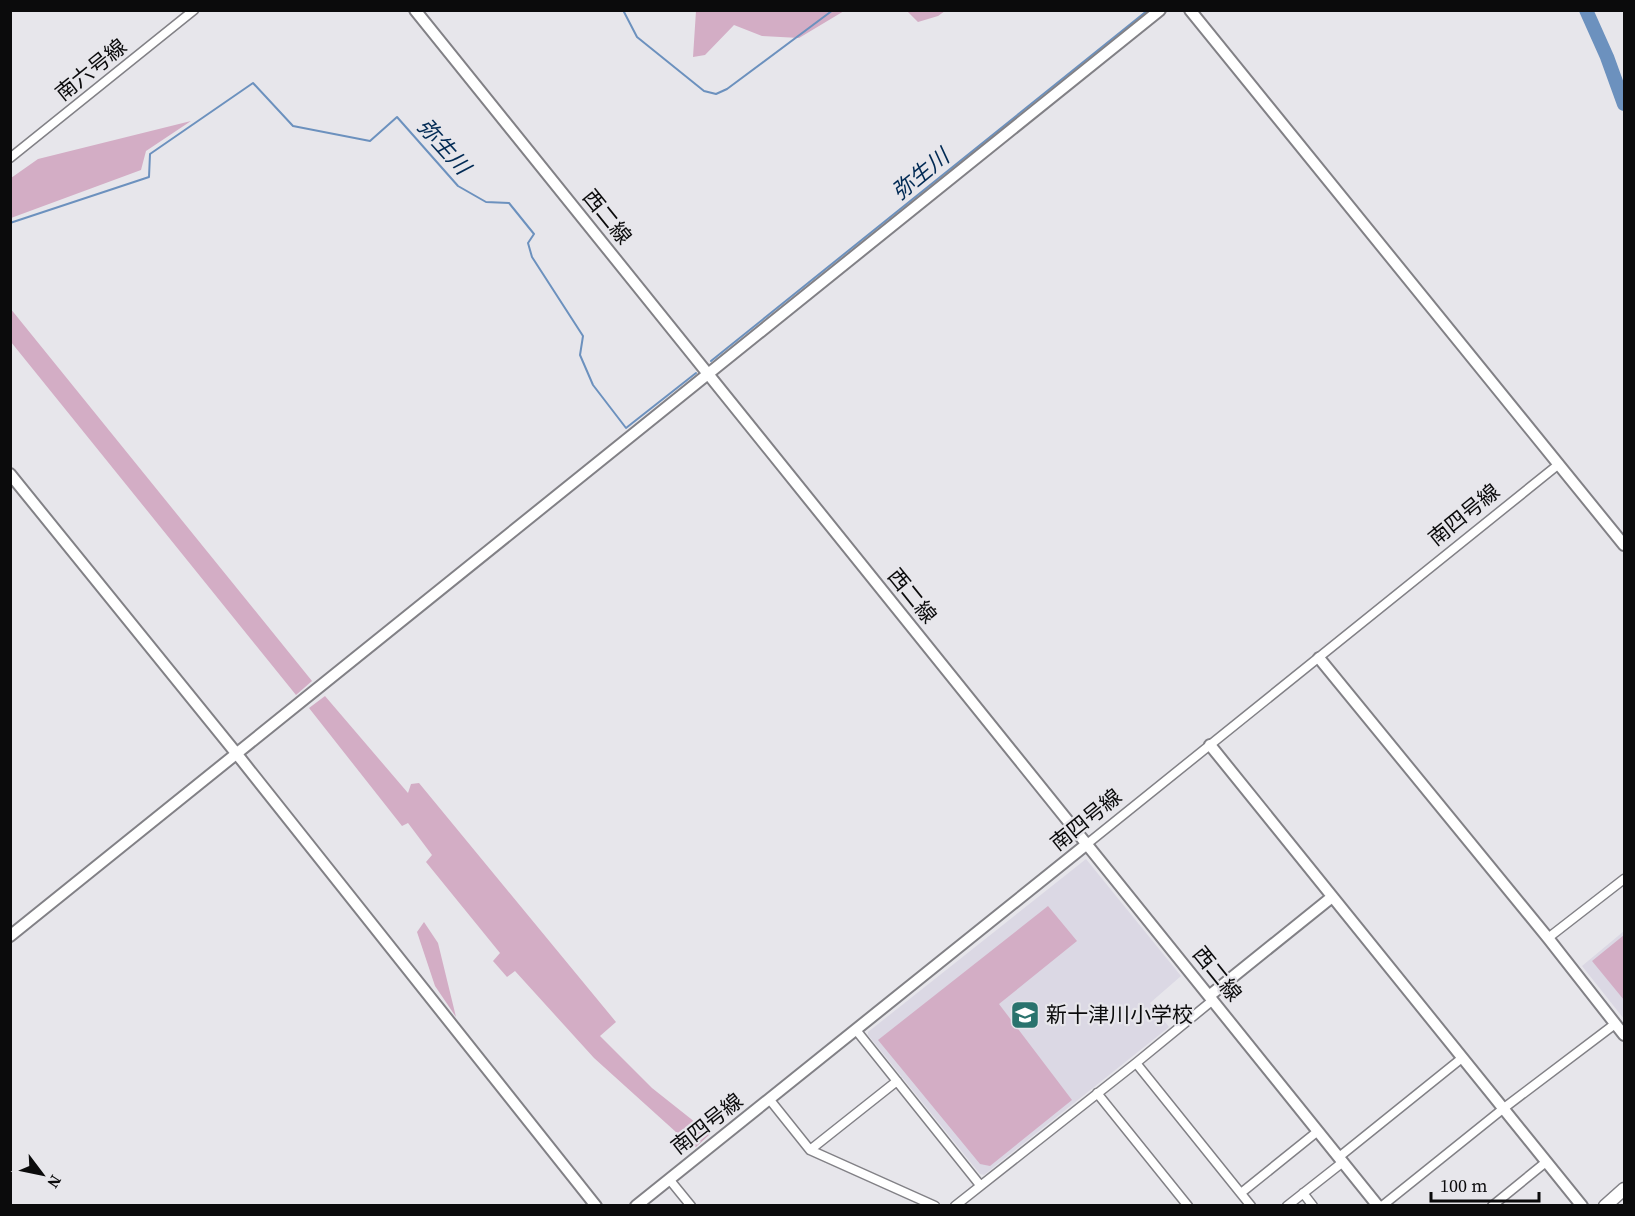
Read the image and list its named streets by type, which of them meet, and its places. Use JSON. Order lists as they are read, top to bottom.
{
  "streets": {
    "street": ["南六号線", "西二線", "南四号線"]
  },
  "crossings": [
    ["西二線", "南四号線"]
  ],
  "water": ["弥生川"],
  "places": {
    "school or university": ["新十津川小学校"]
  },
  "scale_bar": "100 m",
  "north": "bottom right"
}
